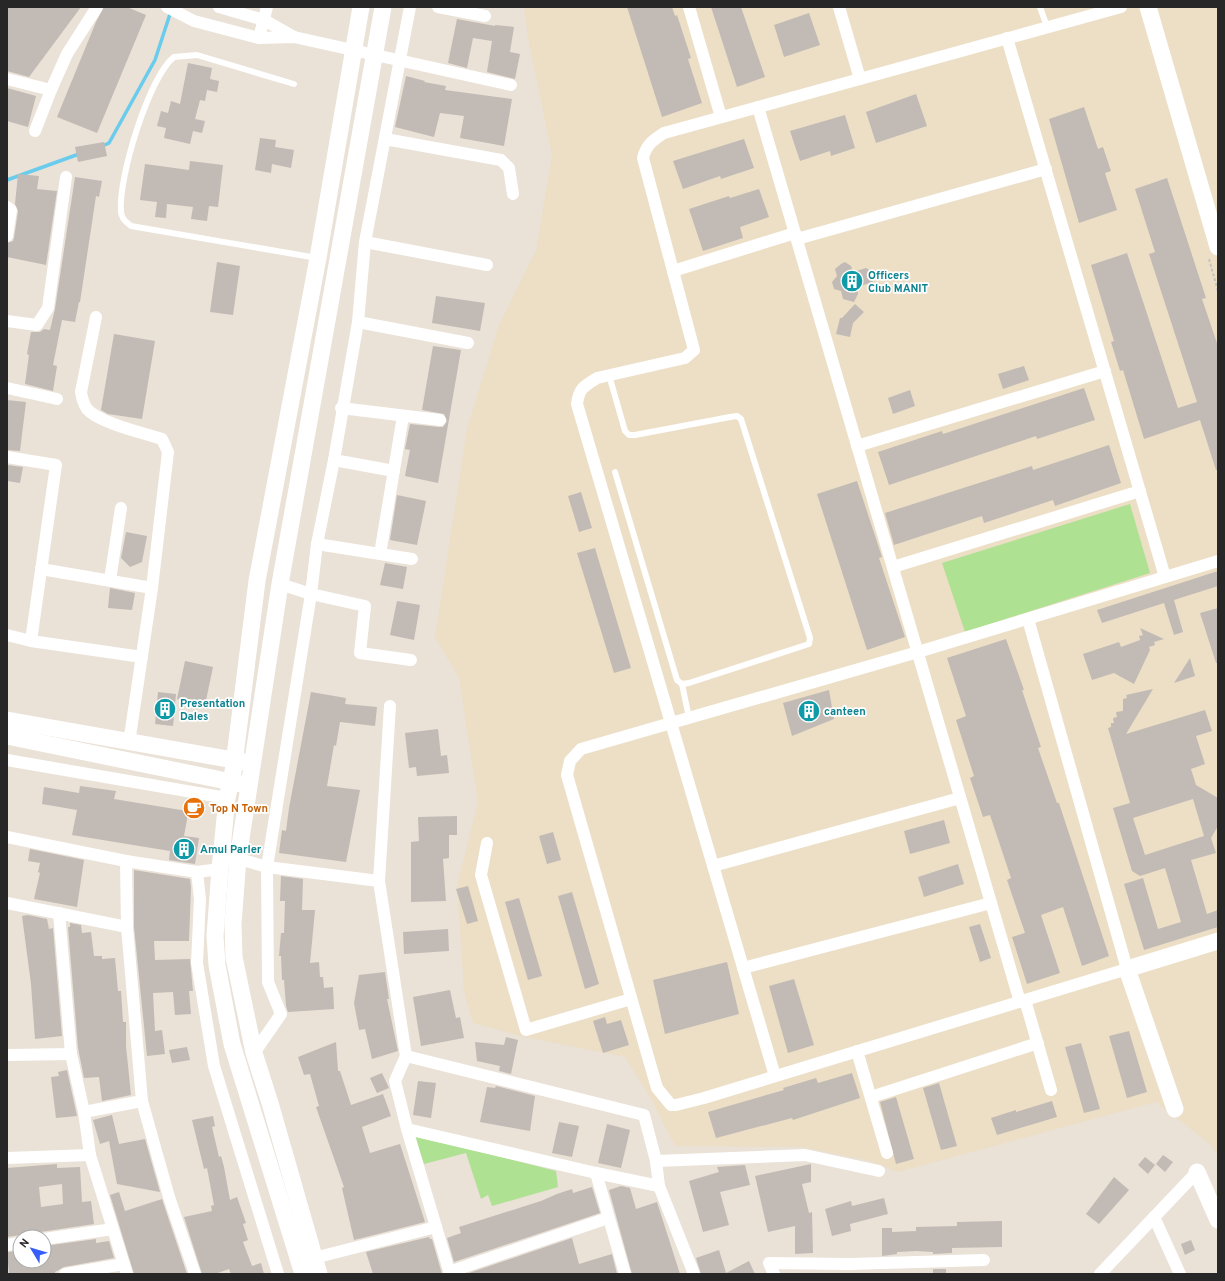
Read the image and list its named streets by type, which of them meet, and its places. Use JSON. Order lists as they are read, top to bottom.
{
  "places": {
    "building": [
      "Officers Club MANIT",
      "Presentation Dales",
      "canteen",
      "Amul Parler"
    ],
    "cafe": ["Top N Town"]
  },
  "north": "top left"
}
